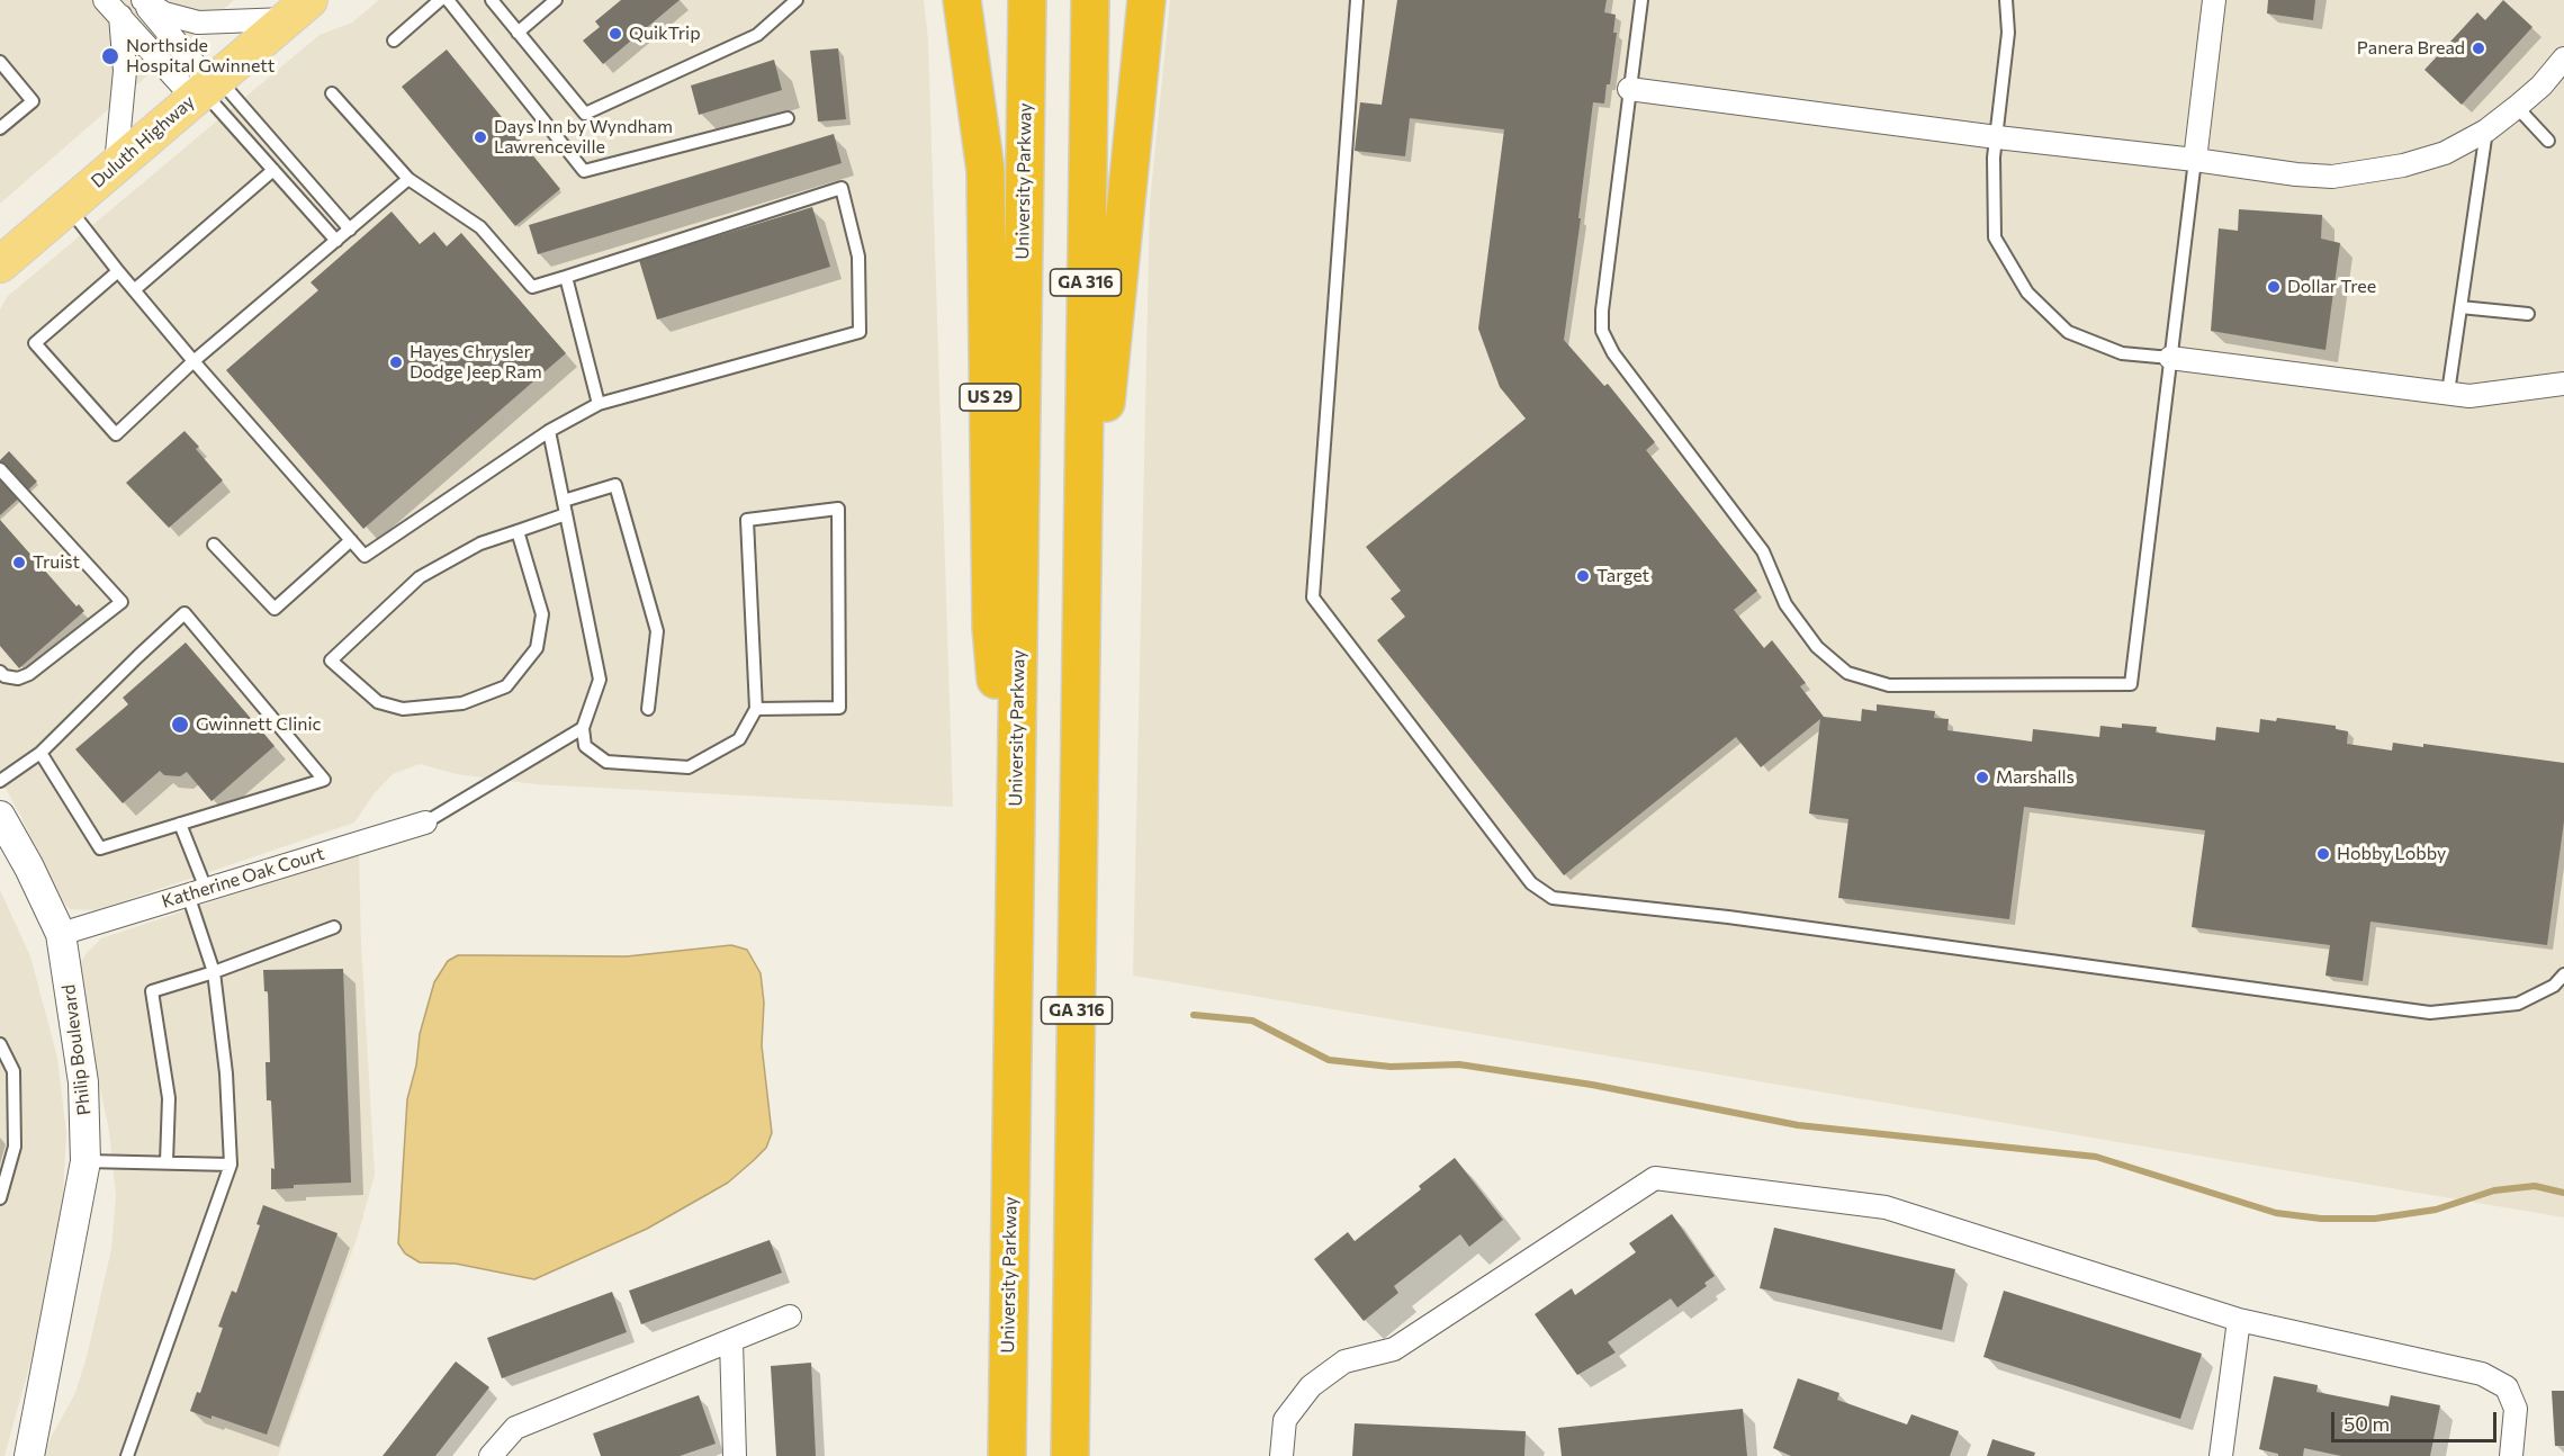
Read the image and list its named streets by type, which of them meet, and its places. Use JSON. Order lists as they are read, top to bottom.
{
  "streets": {
    "highway": ["University Parkway", "GA 316", "US 29"],
    "main road": ["Duluth Highway"],
    "street": ["Katherine Oak Court", "Philip Boulevard"]
  },
  "crossings": [
    ["University Parkway", "US 29"],
    ["Katherine Oak Court", "Philip Boulevard"]
  ],
  "places": [
    "QuikTrip",
    "Panera Bread",
    "Northside Hospital Gwinnett",
    "Days Inn by Wyndham Lawrenceville",
    "Dollar Tree",
    "Hayes Chrysler Dodge Jeep Ram",
    "Truist",
    "Target",
    "Gwinnett Clinic",
    "Marshalls",
    "Hobby Lobby"
  ],
  "scale_bar": "50 m"
}
